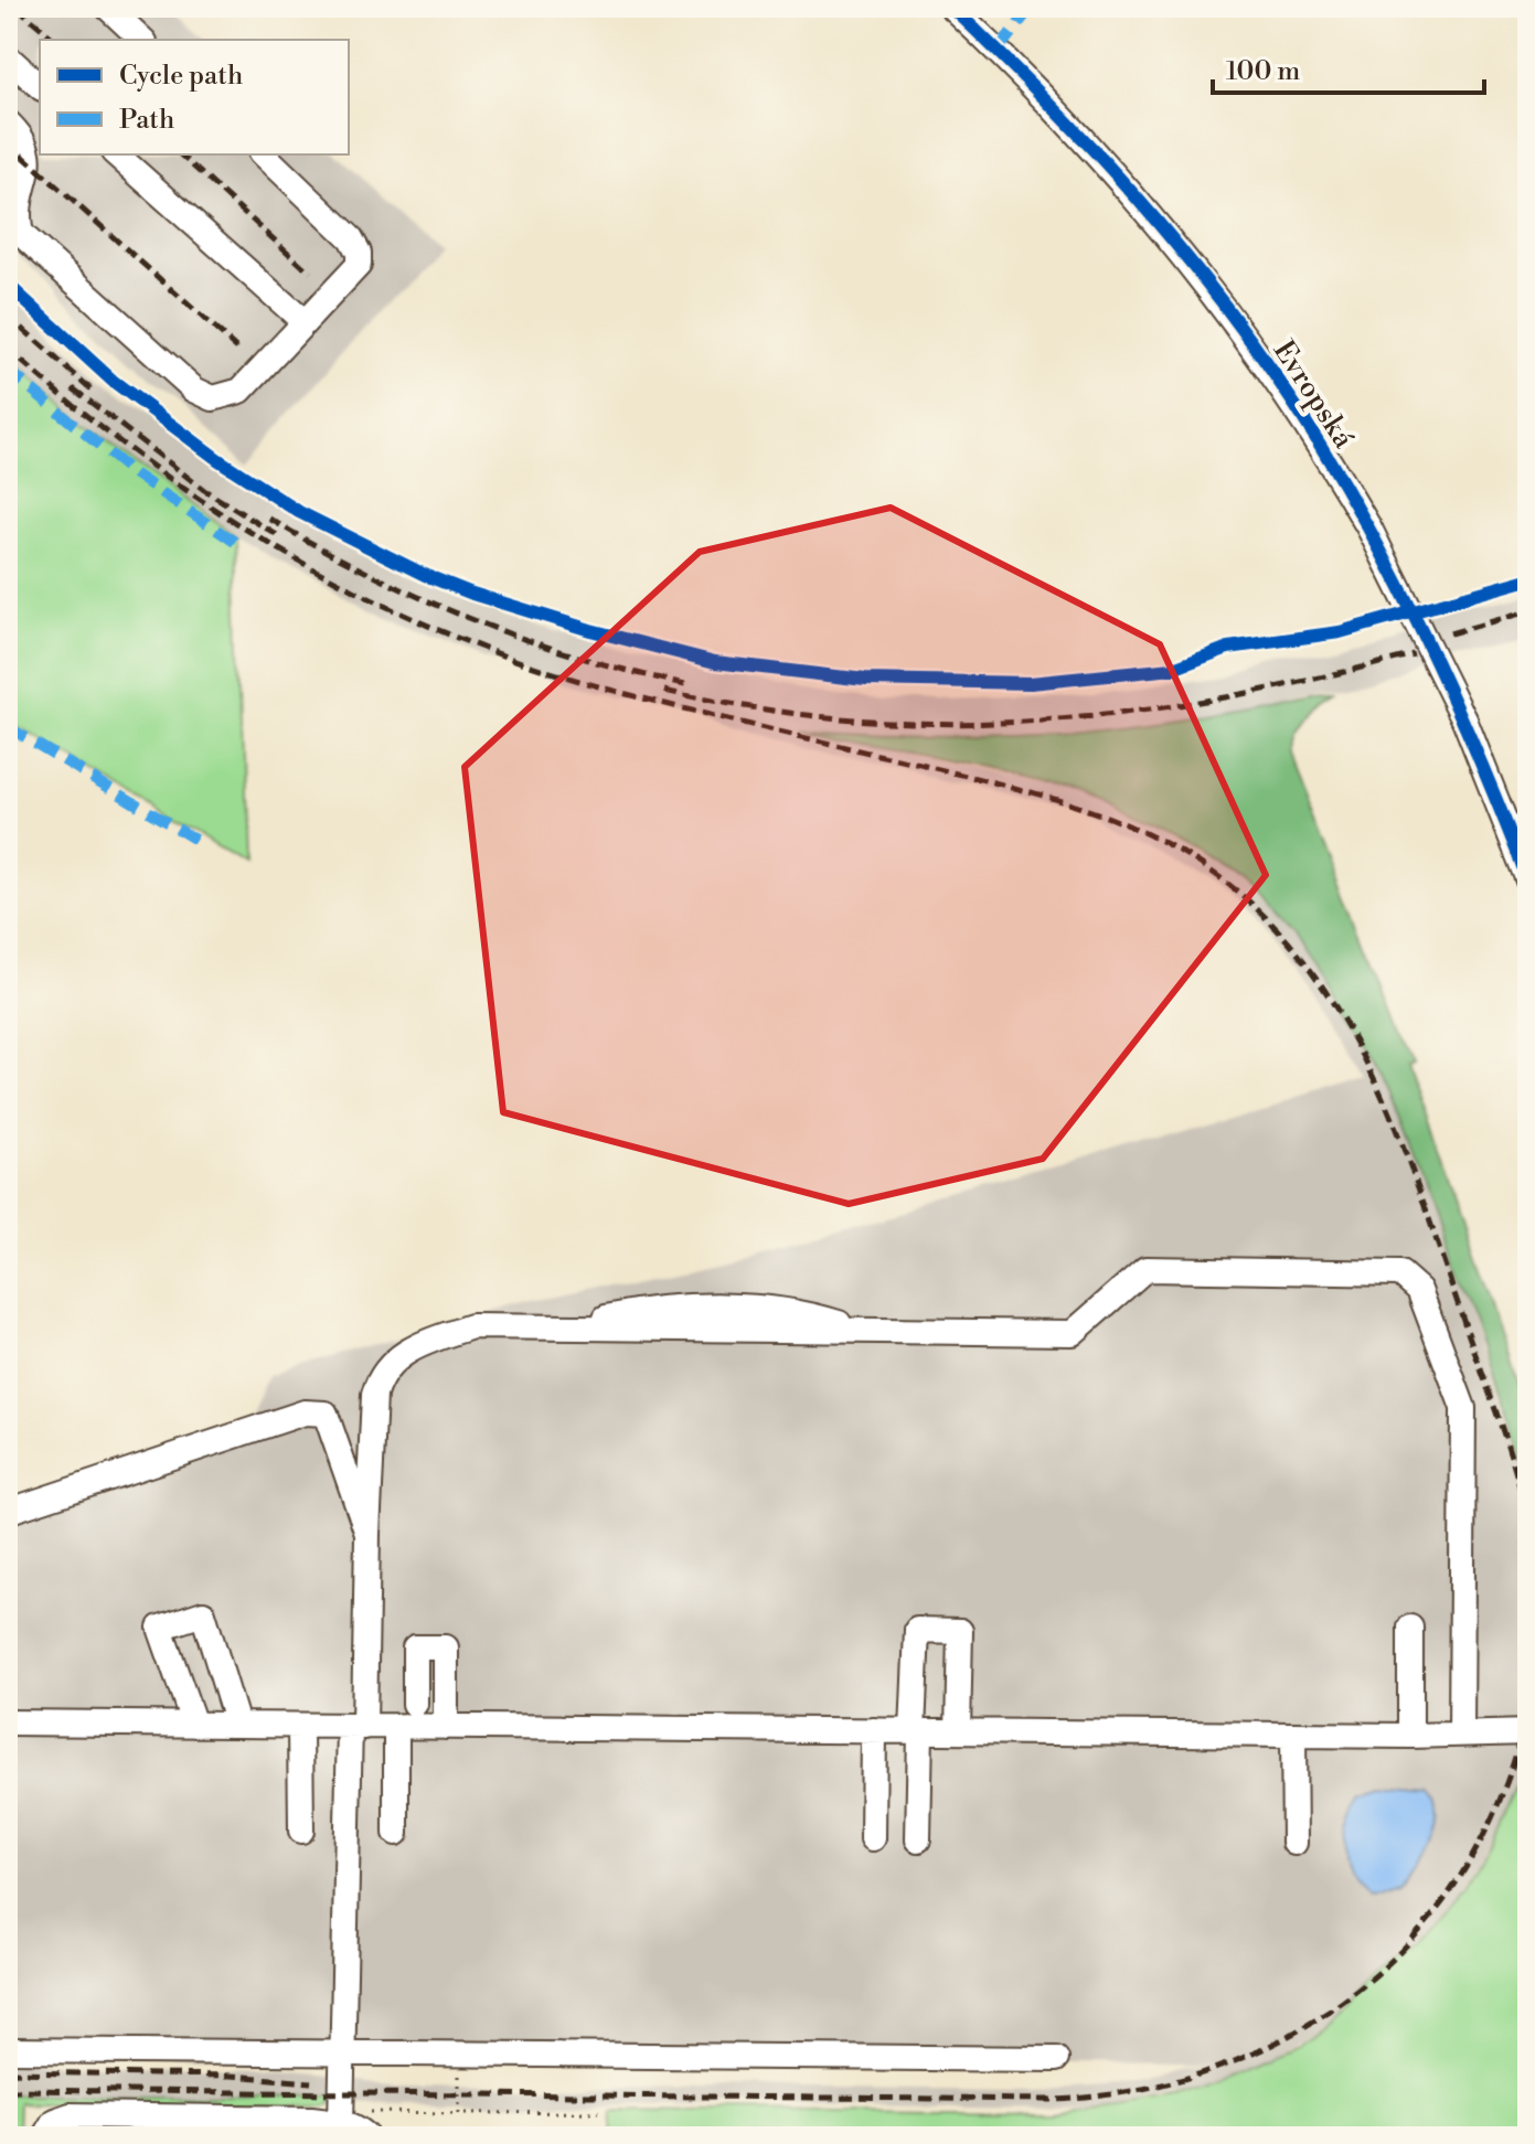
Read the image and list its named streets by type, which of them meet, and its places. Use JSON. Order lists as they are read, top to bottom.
{
  "streets": {
    "street": ["Evropská"]
  },
  "legend": ["Cycle path", "Path"],
  "scale_bar": "100 m"
}
